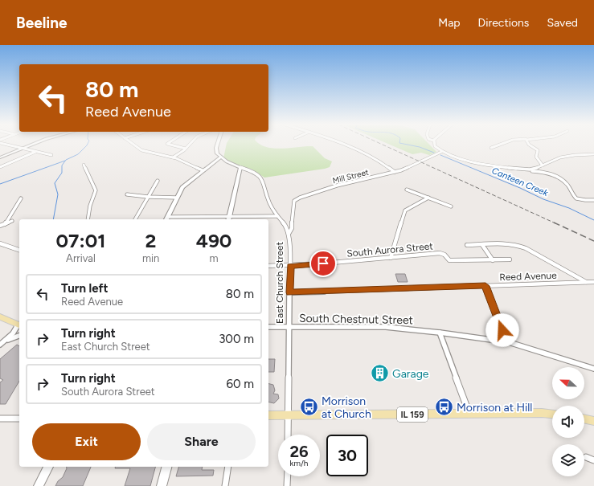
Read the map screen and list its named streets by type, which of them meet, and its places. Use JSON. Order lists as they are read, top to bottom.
{
  "streets": {
    "main road": ["IL 159"],
    "street": [
      "Mill Street",
      "South Aurora Street",
      "Reed Avenue",
      "East Church Street",
      "South Chestnut Street"
    ]
  },
  "crossings": [
    ["Mill Street", "East Church Street"],
    ["South Aurora Street", "East Church Street"],
    ["Reed Avenue", "East Church Street"],
    ["East Church Street", "South Chestnut Street"],
    ["East Church Street", "IL 159"]
  ],
  "water": ["Canteen Creek"],
  "places": {
    "building": ["Garage"],
    "bus stop": ["Morrison at Church", "Morrison at Hill"]
  },
  "north": "left",
  "page": {
    "header": "Beeline",
    "nav": ["Map", "Directions", "Saved"],
    "turn": ["80 m", "Reed Avenue"],
    "eta": [
      "07:01",
      "Arrival",
      "2",
      "min",
      "490",
      "m"
    ],
    "list": [
      {
        "name": "Turn left",
        "note": "Reed Avenue",
        "value": "80 m"
      },
      {
        "name": "Turn right",
        "note": "East Church Street",
        "value": "300 m"
      },
      {
        "name": "Turn right",
        "note": "South Aurora Street",
        "value": "60 m"
      }
    ],
    "buttons": ["Exit", "Share"],
    "speed": "26 km/h",
    "limit": "30"
  }
}
